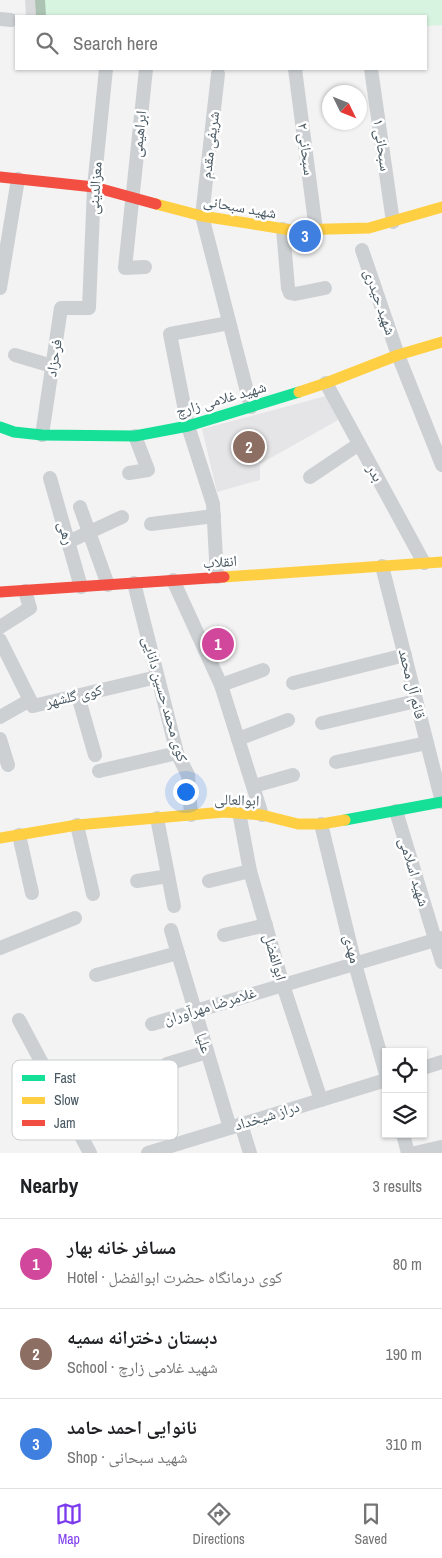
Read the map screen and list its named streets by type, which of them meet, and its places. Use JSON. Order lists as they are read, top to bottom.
{
  "streets": {
    "street": [
      "ابراهیمی",
      "شریفی مقدم",
      "سبحانی ۱",
      "سبحانی ۲",
      "معزالدینی",
      "شهید سبحانی",
      "شهید حیدری",
      "فرحزاد",
      "شهید غلامی زارچ",
      "بدر",
      "رهی",
      "انقلاب",
      "قائم آل محمد",
      "کوی گلشهر",
      "کوی محمد حسین دانایی",
      "ابوالعالی",
      "شهید اسلامی",
      "مهدی",
      "ابوالفضل",
      "غلامرضا مهرآوران",
      "علیا",
      "دراز شیخداد"
    ]
  },
  "crossings": [
    ["ابراهیمی", "شهید سبحانی"],
    ["شریفی مقدم", "شهید سبحانی"],
    ["سبحانی ۱", "شهید سبحانی"],
    ["سبحانی ۲", "شهید سبحانی"],
    ["معزالدینی", "شهید سبحانی"],
    ["معزالدینی", "فرحزاد"],
    ["شهید حیدری", "شهید غلامی زارچ"],
    ["فرحزاد", "شهید غلامی زارچ"],
    ["شهید غلامی زارچ", "بدر"],
    ["بدر", "انقلاب"],
    ["رهی", "انقلاب"],
    ["انقلاب", "قائم آل محمد"],
    ["انقلاب", "کوی محمد حسین دانایی"],
    ["قائم آل محمد", "ابوالعالی"],
    ["کوی گلشهر", "کوی محمد حسین دانایی"],
    ["کوی محمد حسین دانایی", "ابوالعالی"],
    ["ابوالعالی", "شهید اسلامی"],
    ["ابوالعالی", "مهدی"],
    ["ابوالعالی", "ابوالفضل"],
    ["شهید اسلامی", "غلامرضا مهرآوران"],
    ["مهدی", "غلامرضا مهرآوران"],
    ["ابوالفضل", "غلامرضا مهرآوران"],
    ["ابوالفضل", "دراز شیخداد"],
    ["غلامرضا مهرآوران", "علیا"],
    ["علیا", "دراز شیخداد"]
  ],
  "legend": ["Fast", "Slow", "Jam"],
  "north": "bottom right",
  "page": {
    "search": "Search here",
    "pins": ["3", "2", "1"],
    "heading": ["Nearby", "3 results"],
    "list": [
      {
        "mark": "1",
        "name": "مسافر خانه بهار",
        "note": "Hotel · کوی درمانگاه حضرت ابوالفضل",
        "value": "80 m"
      },
      {
        "mark": "2",
        "name": "دبستان دخترانه سمیه",
        "note": "School · شهید غلامی زارچ",
        "value": "190 m"
      },
      {
        "mark": "3",
        "name": "نانوایی احمد حامد",
        "note": "Shop · شهید سبحانی",
        "value": "310 m"
      }
    ],
    "nav": ["Map", "Directions", "Saved"]
  }
}
